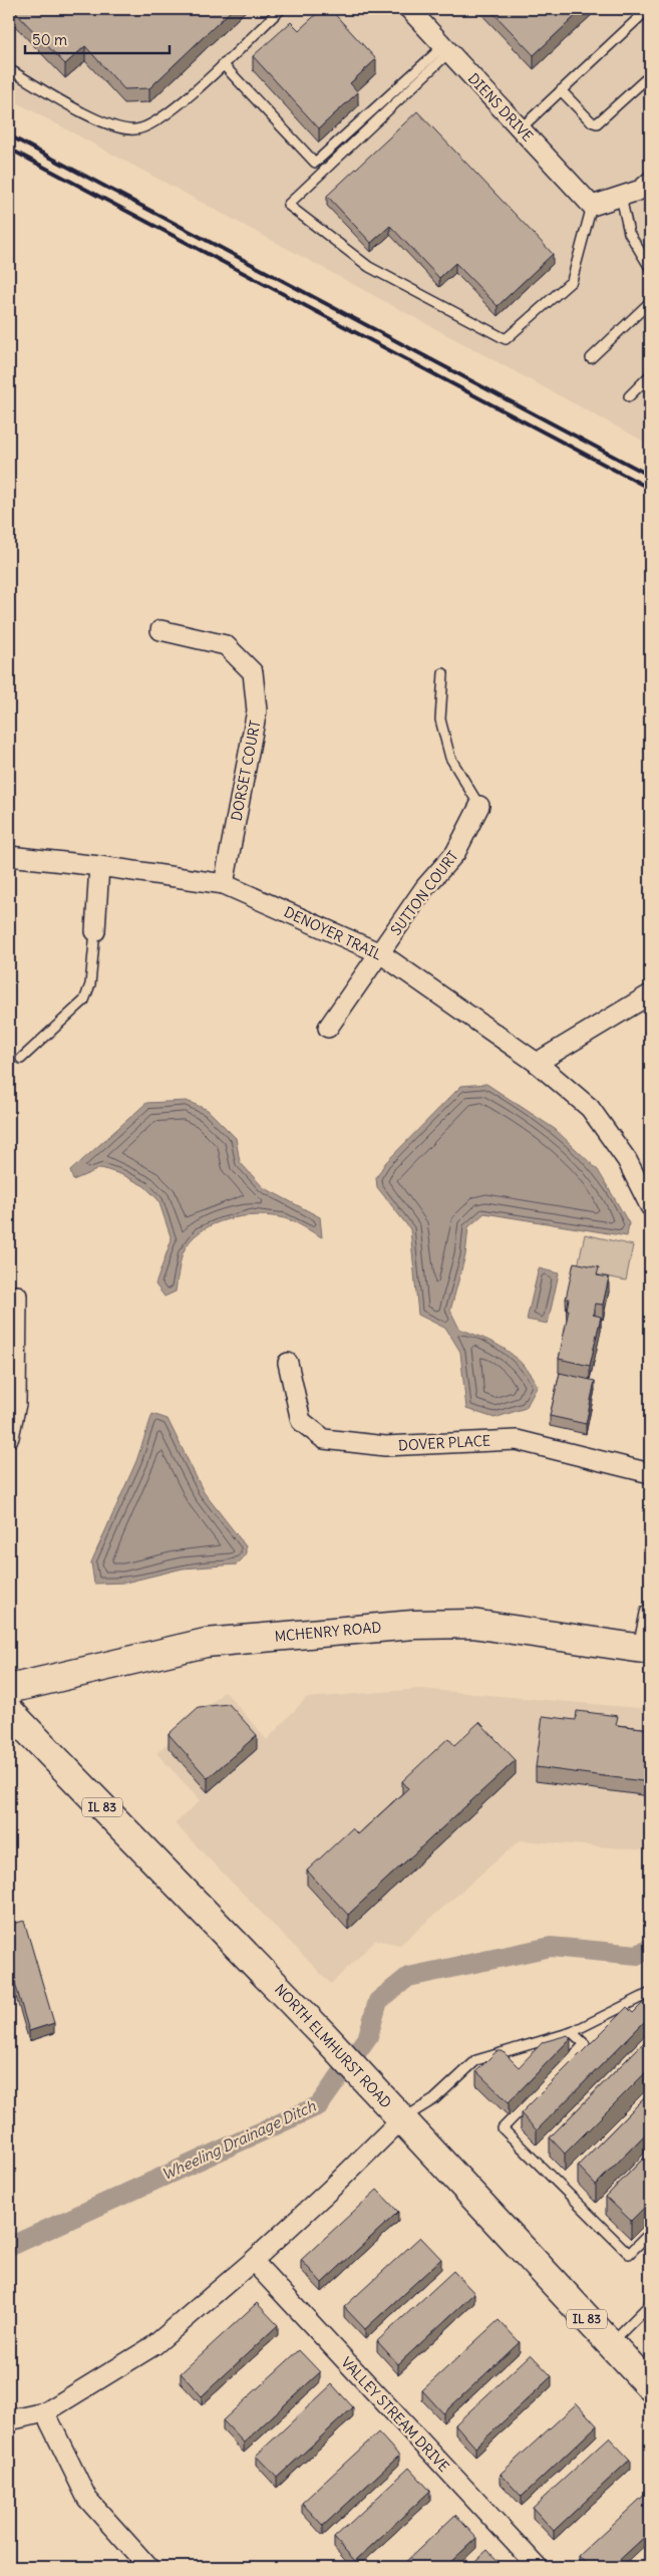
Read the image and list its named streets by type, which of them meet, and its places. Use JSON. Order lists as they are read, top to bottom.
{
  "streets": {
    "main road": ["MCHENRY ROAD", "IL 83", "NORTH ELMHURST ROAD"],
    "street": [
      "DIENS DRIVE",
      "DORSET COURT",
      "SUTTON COURT",
      "DENOYER TRAIL",
      "DOVER PLACE",
      "VALLEY STREAM DRIVE"
    ]
  },
  "crossings": [
    ["DORSET COURT", "DENOYER TRAIL"],
    ["SUTTON COURT", "DENOYER TRAIL"]
  ],
  "water": ["Wheeling Drainage Ditch"],
  "scale_bar": "50 m"
}
